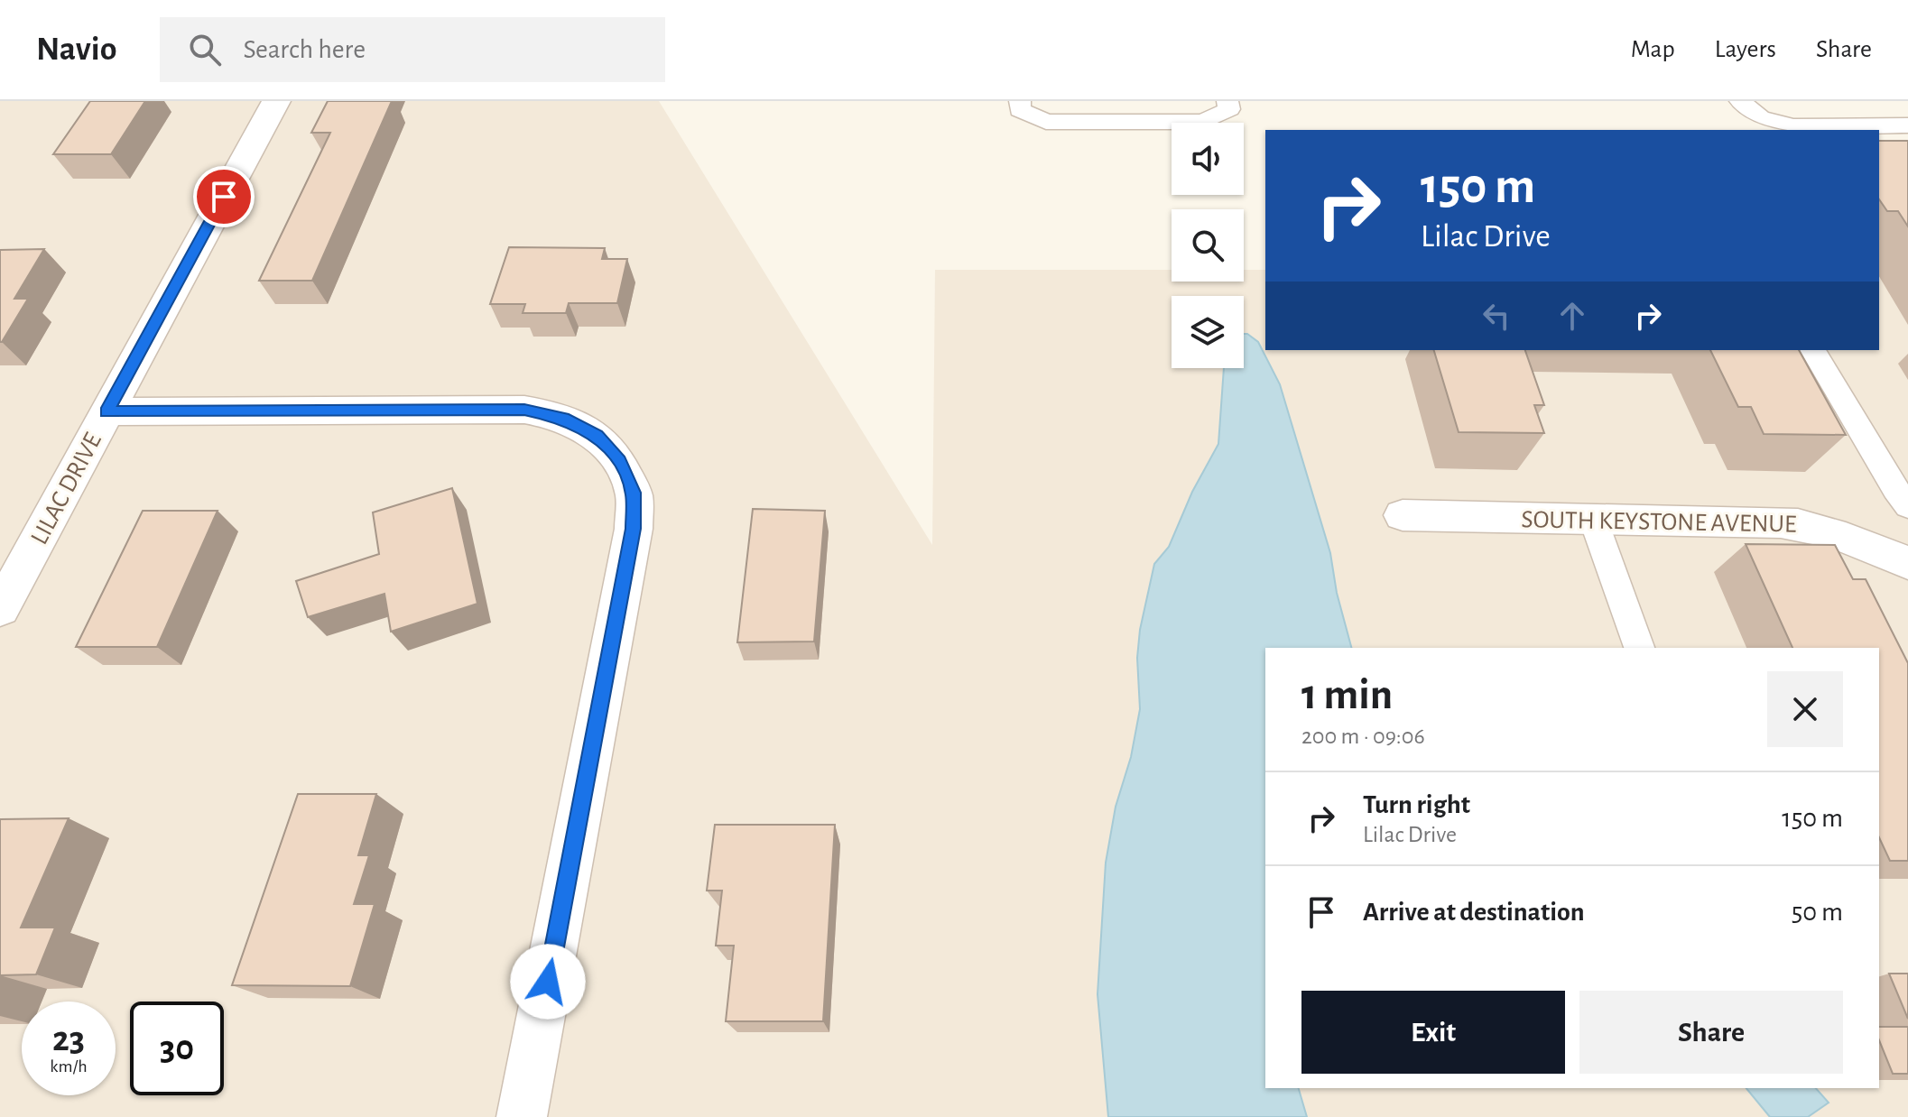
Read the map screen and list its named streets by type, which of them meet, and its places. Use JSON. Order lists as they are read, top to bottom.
{
  "streets": {
    "street": ["LILAC DRIVE", "SOUTH KEYSTONE AVENUE"]
  },
  "page": {
    "header": "Navio",
    "search": "Search here",
    "nav": ["Map", "Layers", "Share"],
    "turn": ["150 m", "Lilac Drive"],
    "heading": ["1 min", "200 m · 09:06"],
    "list": [
      {
        "name": "Turn right",
        "note": "Lilac Drive",
        "value": "150 m"
      },
      {
        "name": "Arrive at destination",
        "value": "50 m"
      }
    ],
    "buttons": ["Exit", "Share"],
    "speed": "23 km/h",
    "limit": "30"
  }
}
